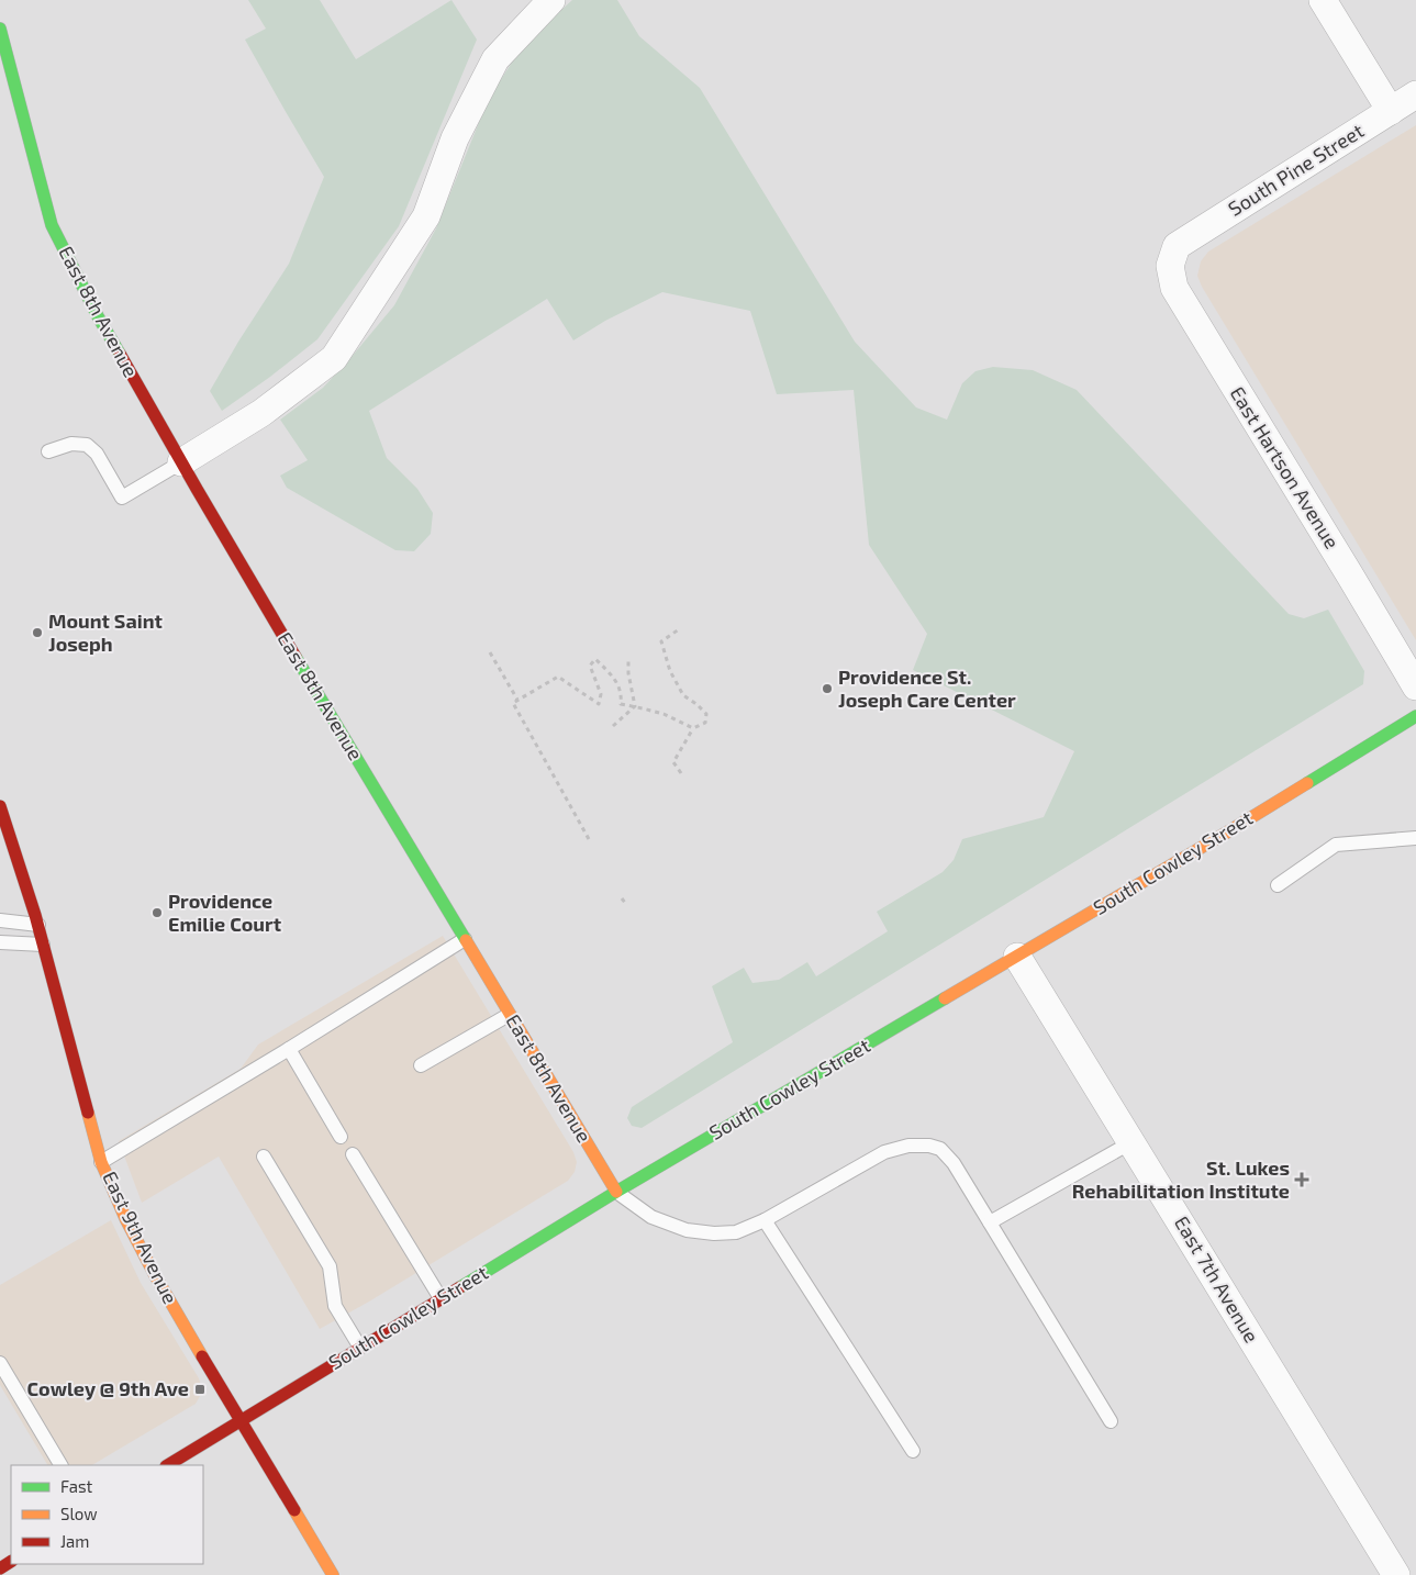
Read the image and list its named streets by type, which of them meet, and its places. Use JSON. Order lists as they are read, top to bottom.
{
  "streets": {
    "street": [
      "South Pine Street",
      "East 8th Avenue",
      "East Hartson Avenue",
      "South Cowley Street",
      "East 9th Avenue",
      "East 7th Avenue"
    ]
  },
  "crossings": [
    ["South Pine Street", "East Hartson Avenue"],
    ["East 8th Avenue", "South Cowley Street"],
    ["South Cowley Street", "East 9th Avenue"],
    ["South Cowley Street", "East 7th Avenue"]
  ],
  "places": {
    "other": ["Mount Saint Joseph", "Providence St. Joseph Care Center", "Providence Emilie Court"],
    "health": ["St. Lukes Rehabilitation Institute"],
    "transit": ["Cowley @ 9th Ave"]
  },
  "legend": ["Fast", "Slow", "Jam"]
}
